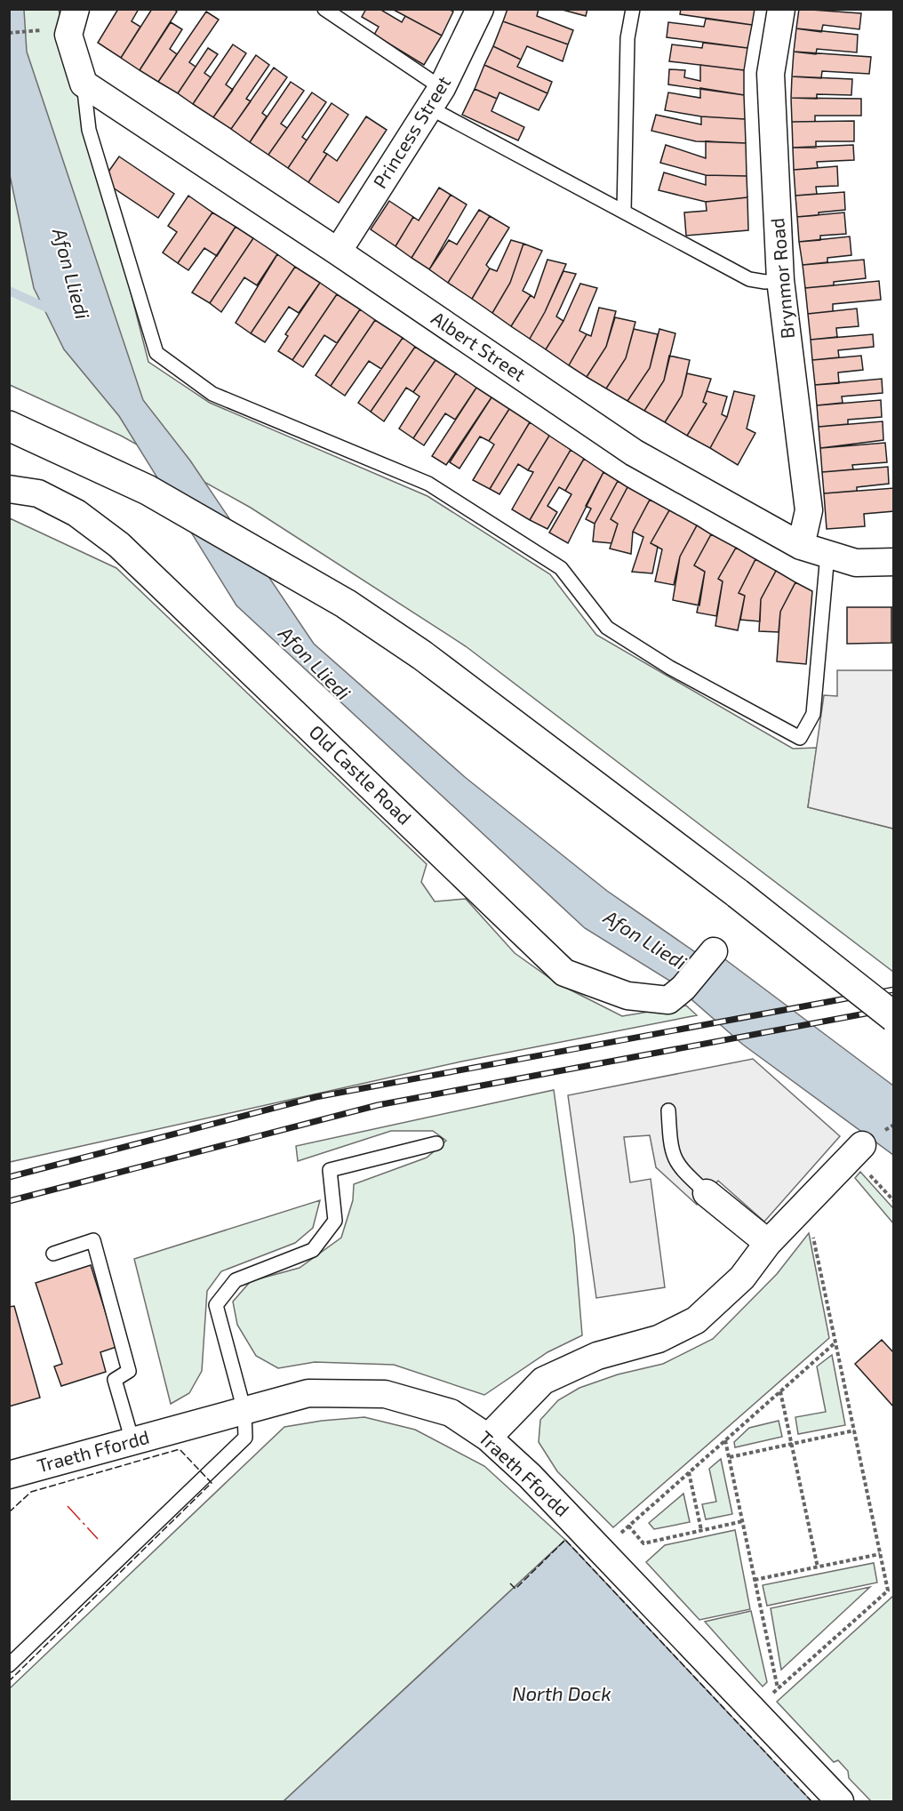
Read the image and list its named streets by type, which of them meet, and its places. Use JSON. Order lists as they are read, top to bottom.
{
  "streets": {
    "street": [
      "Princess Street",
      "Brynmor Road",
      "Albert Street",
      "Old Castle Road",
      "Traeth Ffordd"
    ]
  },
  "crossings": [
    ["Princess Street", "Albert Street"],
    ["Brynmor Road", "Albert Street"]
  ],
  "water": ["Afon Lliedi", "North Dock"]
}
